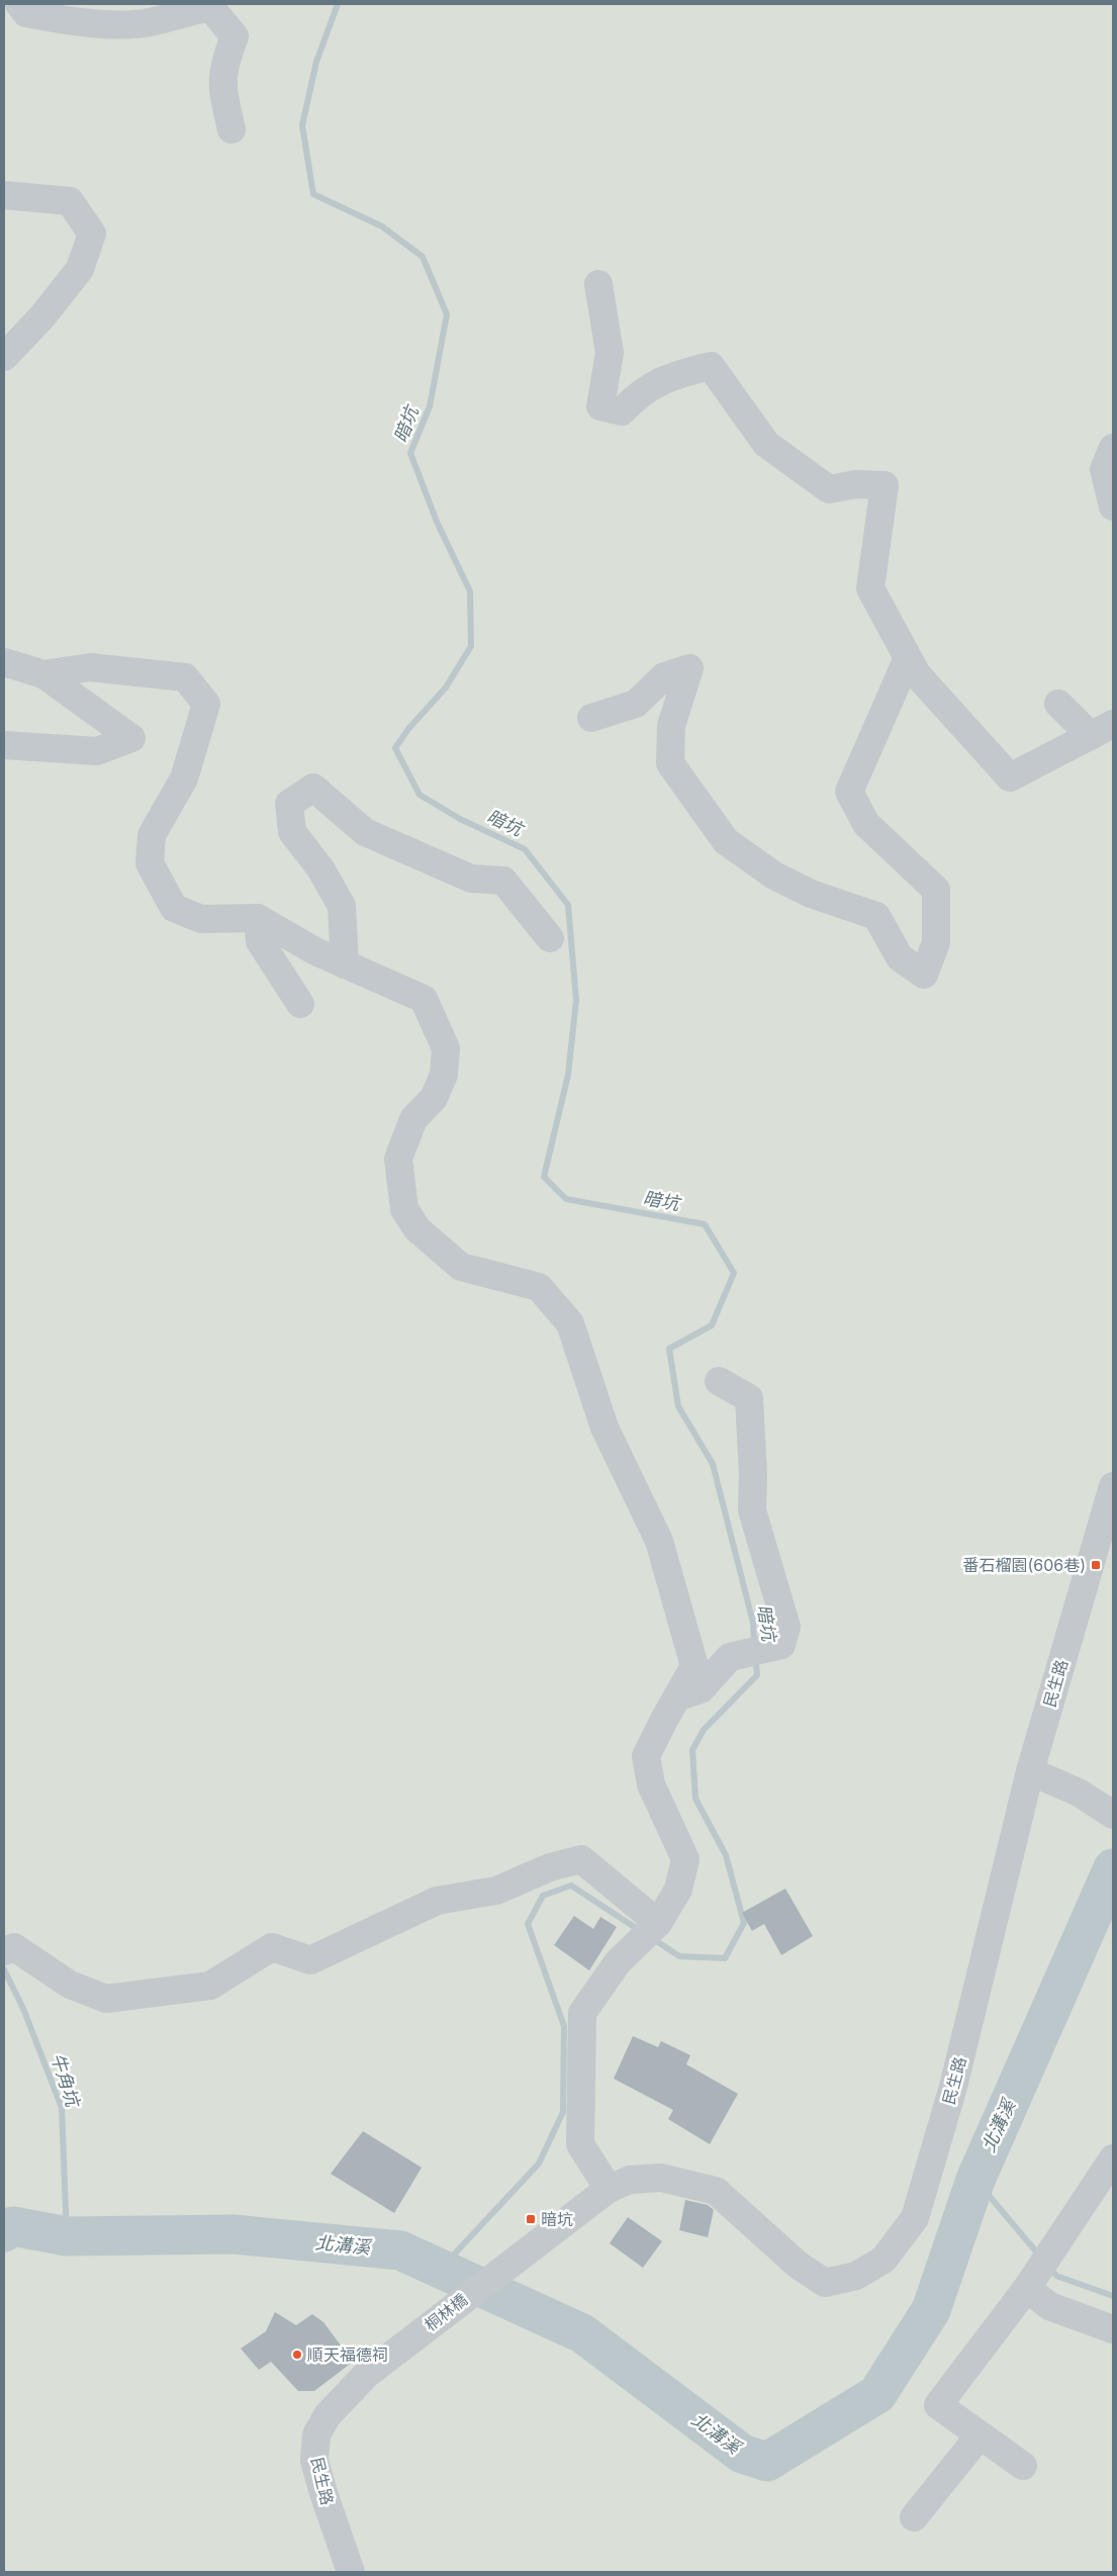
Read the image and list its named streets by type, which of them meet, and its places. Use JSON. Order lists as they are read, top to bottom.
{
  "streets": {
    "street": ["民生路", "桐林橋"]
  },
  "crossings": [
    ["民生路", "桐林橋"]
  ],
  "water": ["暗坑", "牛角坑", "北溝溪"],
  "places": {
    "transit": ["番石榴園(606巷)", "暗坑"],
    "other": ["順天福德祠"]
  }
}
